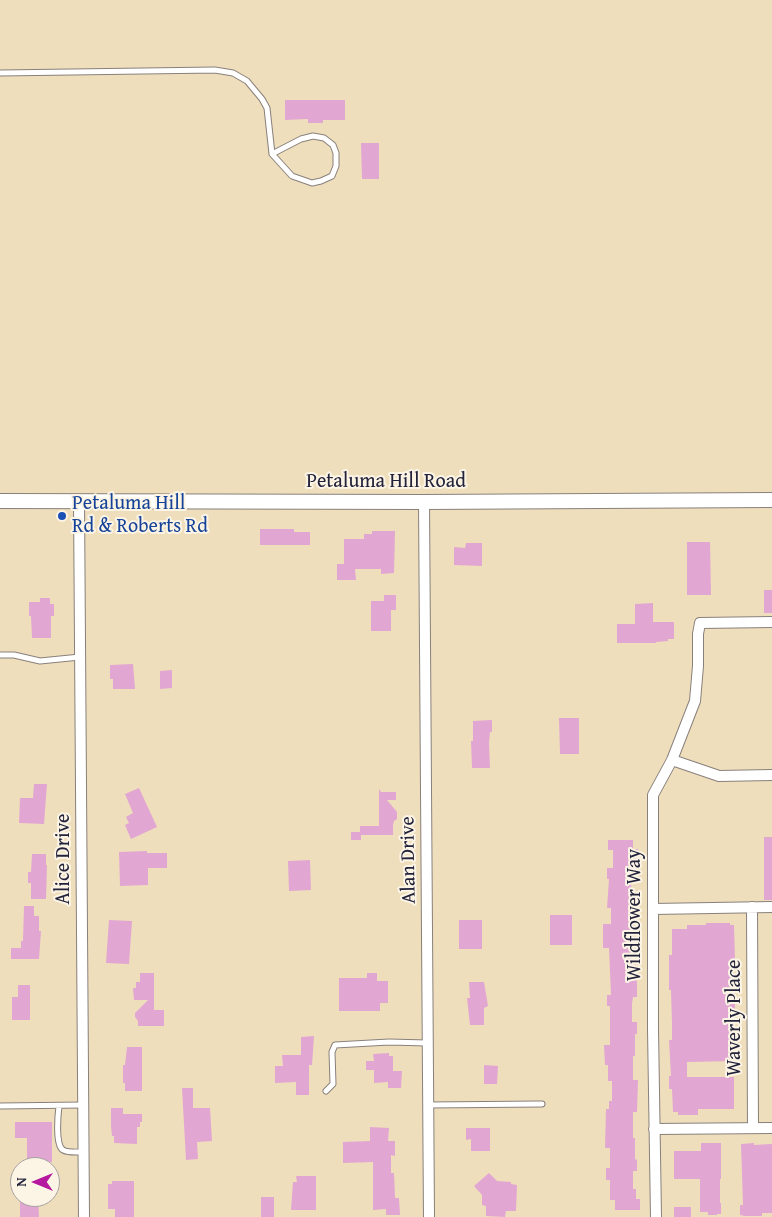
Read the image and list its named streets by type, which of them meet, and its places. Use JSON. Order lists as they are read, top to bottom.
{
  "streets": {
    "main road": ["Petaluma Hill Road"],
    "street": [
      "Alice Drive",
      "Alan Drive",
      "Wildflower Way",
      "Waverly Place"
    ]
  },
  "crossings": [
    ["Petaluma Hill Road", "Alice Drive"],
    ["Petaluma Hill Road", "Alan Drive"]
  ],
  "places": ["Petaluma Hill Rd & Roberts Rd"],
  "north": "left"
}
